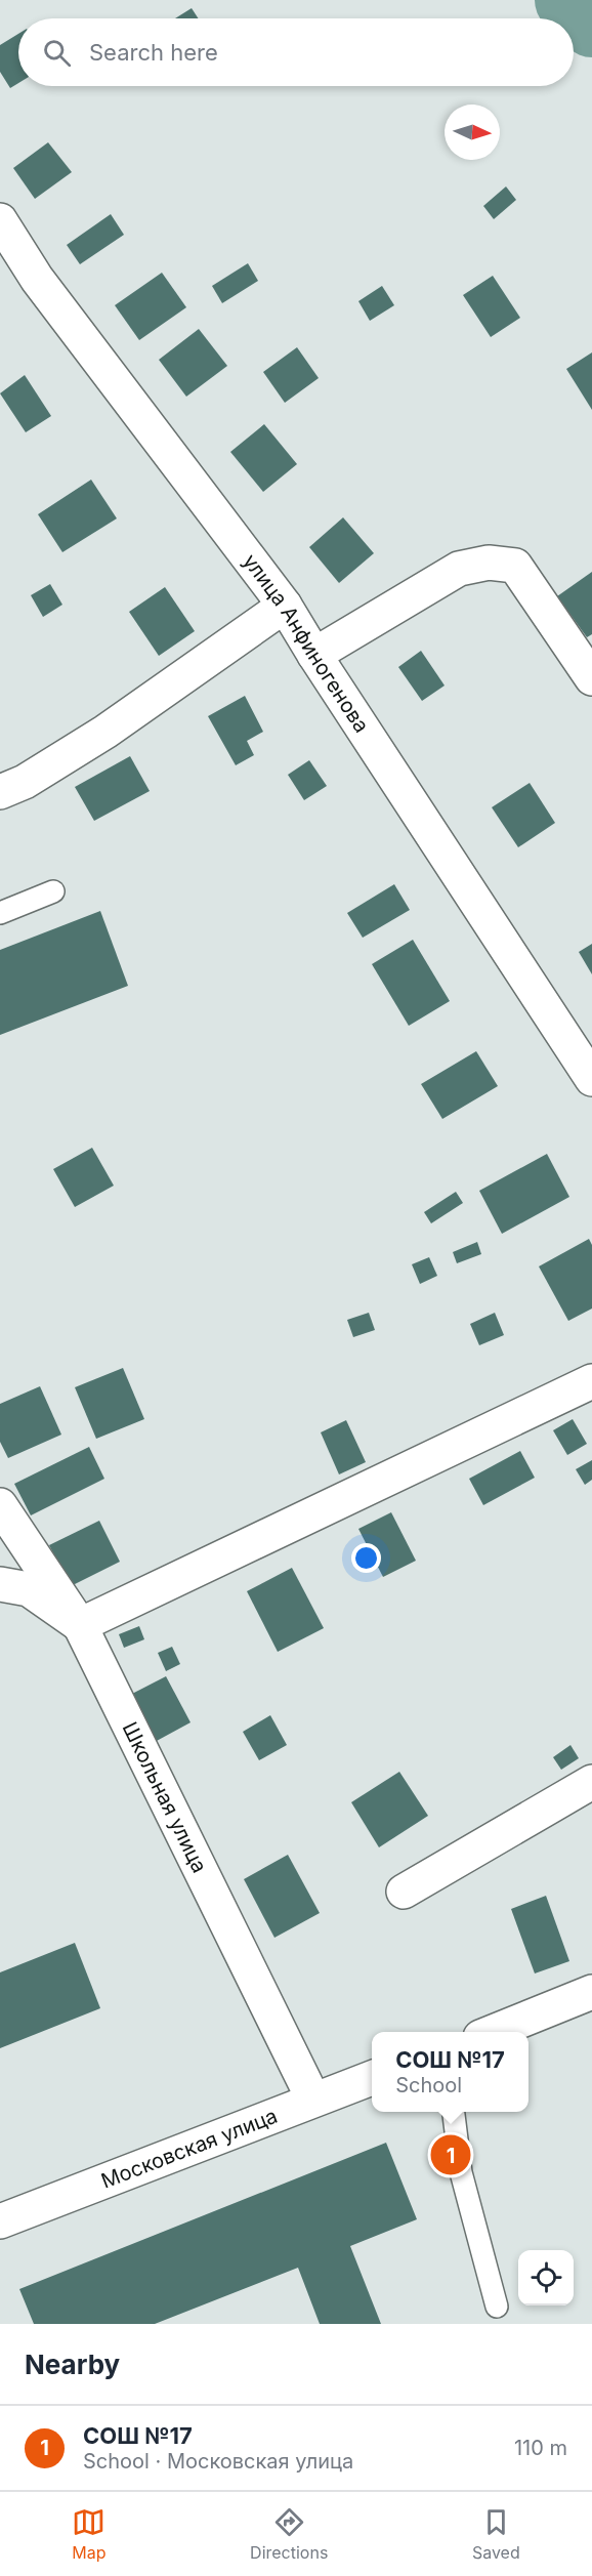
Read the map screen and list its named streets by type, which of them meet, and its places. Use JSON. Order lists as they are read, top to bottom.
{
  "streets": {
    "street": ["улица Анфиногенова", "Школьная улица", "Московская улица"]
  },
  "crossings": [
    ["Школьная улица", "Московская улица"]
  ],
  "north": "right",
  "page": {
    "search": "Search here",
    "popup": ["СОШ №17", "School"],
    "pins": "1",
    "heading": "Nearby",
    "list": [
      {
        "mark": "1",
        "name": "СОШ №17",
        "note": "School · Московская улица",
        "value": "110 m"
      }
    ],
    "nav": ["Map", "Directions", "Saved"]
  }
}
